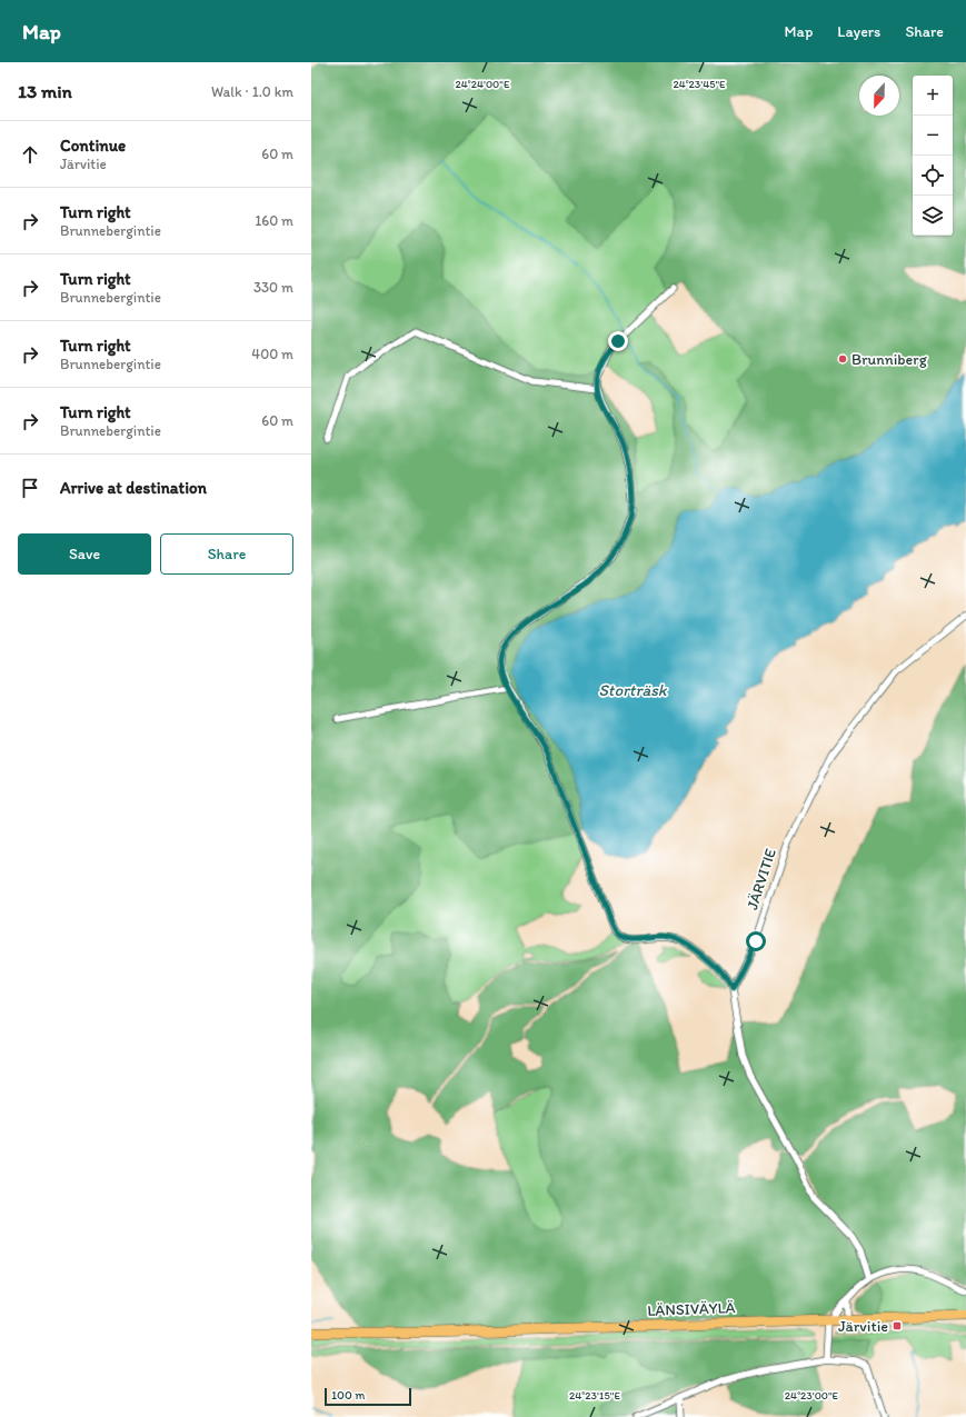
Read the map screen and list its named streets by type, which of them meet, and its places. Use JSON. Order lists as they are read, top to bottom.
{
  "streets": {
    "main road": ["LÄNSIVÄYLÄ"],
    "street": ["JÄRVITIE"]
  },
  "water": ["Storträsk"],
  "places": {
    "other": ["Brunniberg"],
    "transit": ["Järvitie"]
  },
  "scale_bar": "100 m",
  "north": "bottom",
  "page": {
    "header": "Map",
    "nav": ["Map", "Layers", "Share"],
    "heading": ["13 min", "Walk · 1.0 km"],
    "map_buttons": ["+", "−"],
    "list": [
      ["Continue", "Järvitie", "60 m"],
      ["Turn right", "Brunnebergintie", "160 m"],
      ["Turn right", "Brunnebergintie", "330 m"],
      ["Turn right", "Brunnebergintie", "400 m"],
      ["Turn right", "Brunnebergintie", "60 m"],
      "Arrive at destination"
    ],
    "buttons": ["Save", "Share"],
    "scale": "100 m"
  },
  "coordinates": [
    "24°24'00\"E",
    "24°23'45\"E",
    "24°23'15\"E",
    "24°23'00\"E"
  ]
}
